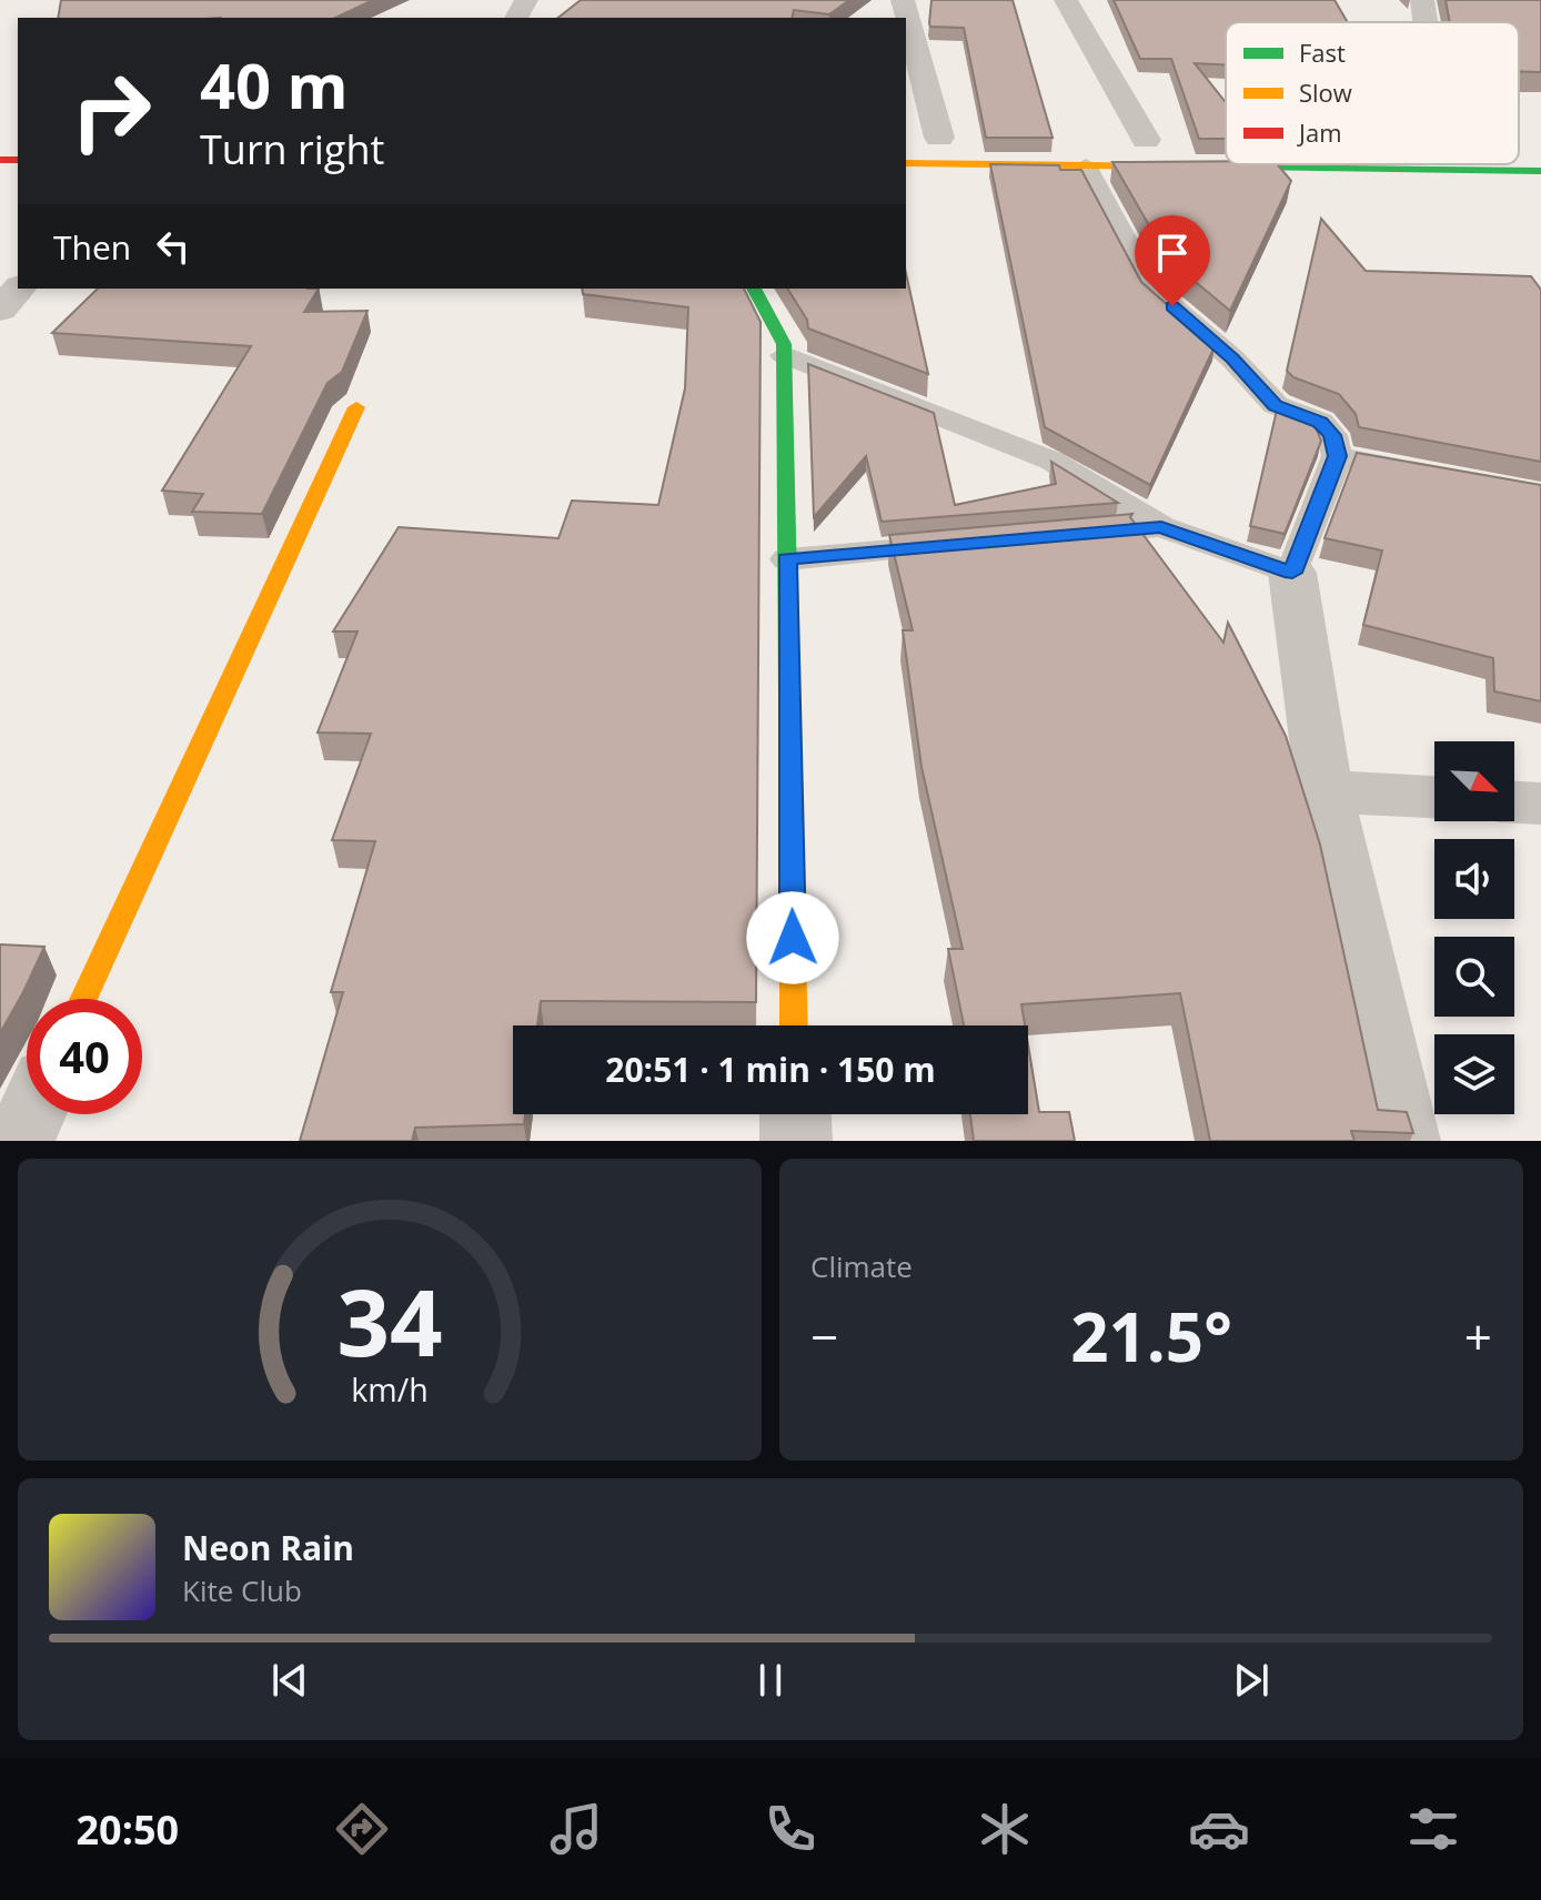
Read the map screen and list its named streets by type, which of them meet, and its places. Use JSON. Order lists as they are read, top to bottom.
{
  "legend": ["Fast", "Slow", "Jam"],
  "north": "bottom right",
  "page": {
    "turn": ["40 m", "Turn right"],
    "then": "Then",
    "limit": "40",
    "trip": "20:51 · 1 min · 150 m",
    "tile": "Climate",
    "heat": ["−", "21.5°", "+"],
    "song": ["Neon Rain", "Kite Club"],
    "tabs": "20:50",
    "gauge": ["34", "km/h"]
  }
}
